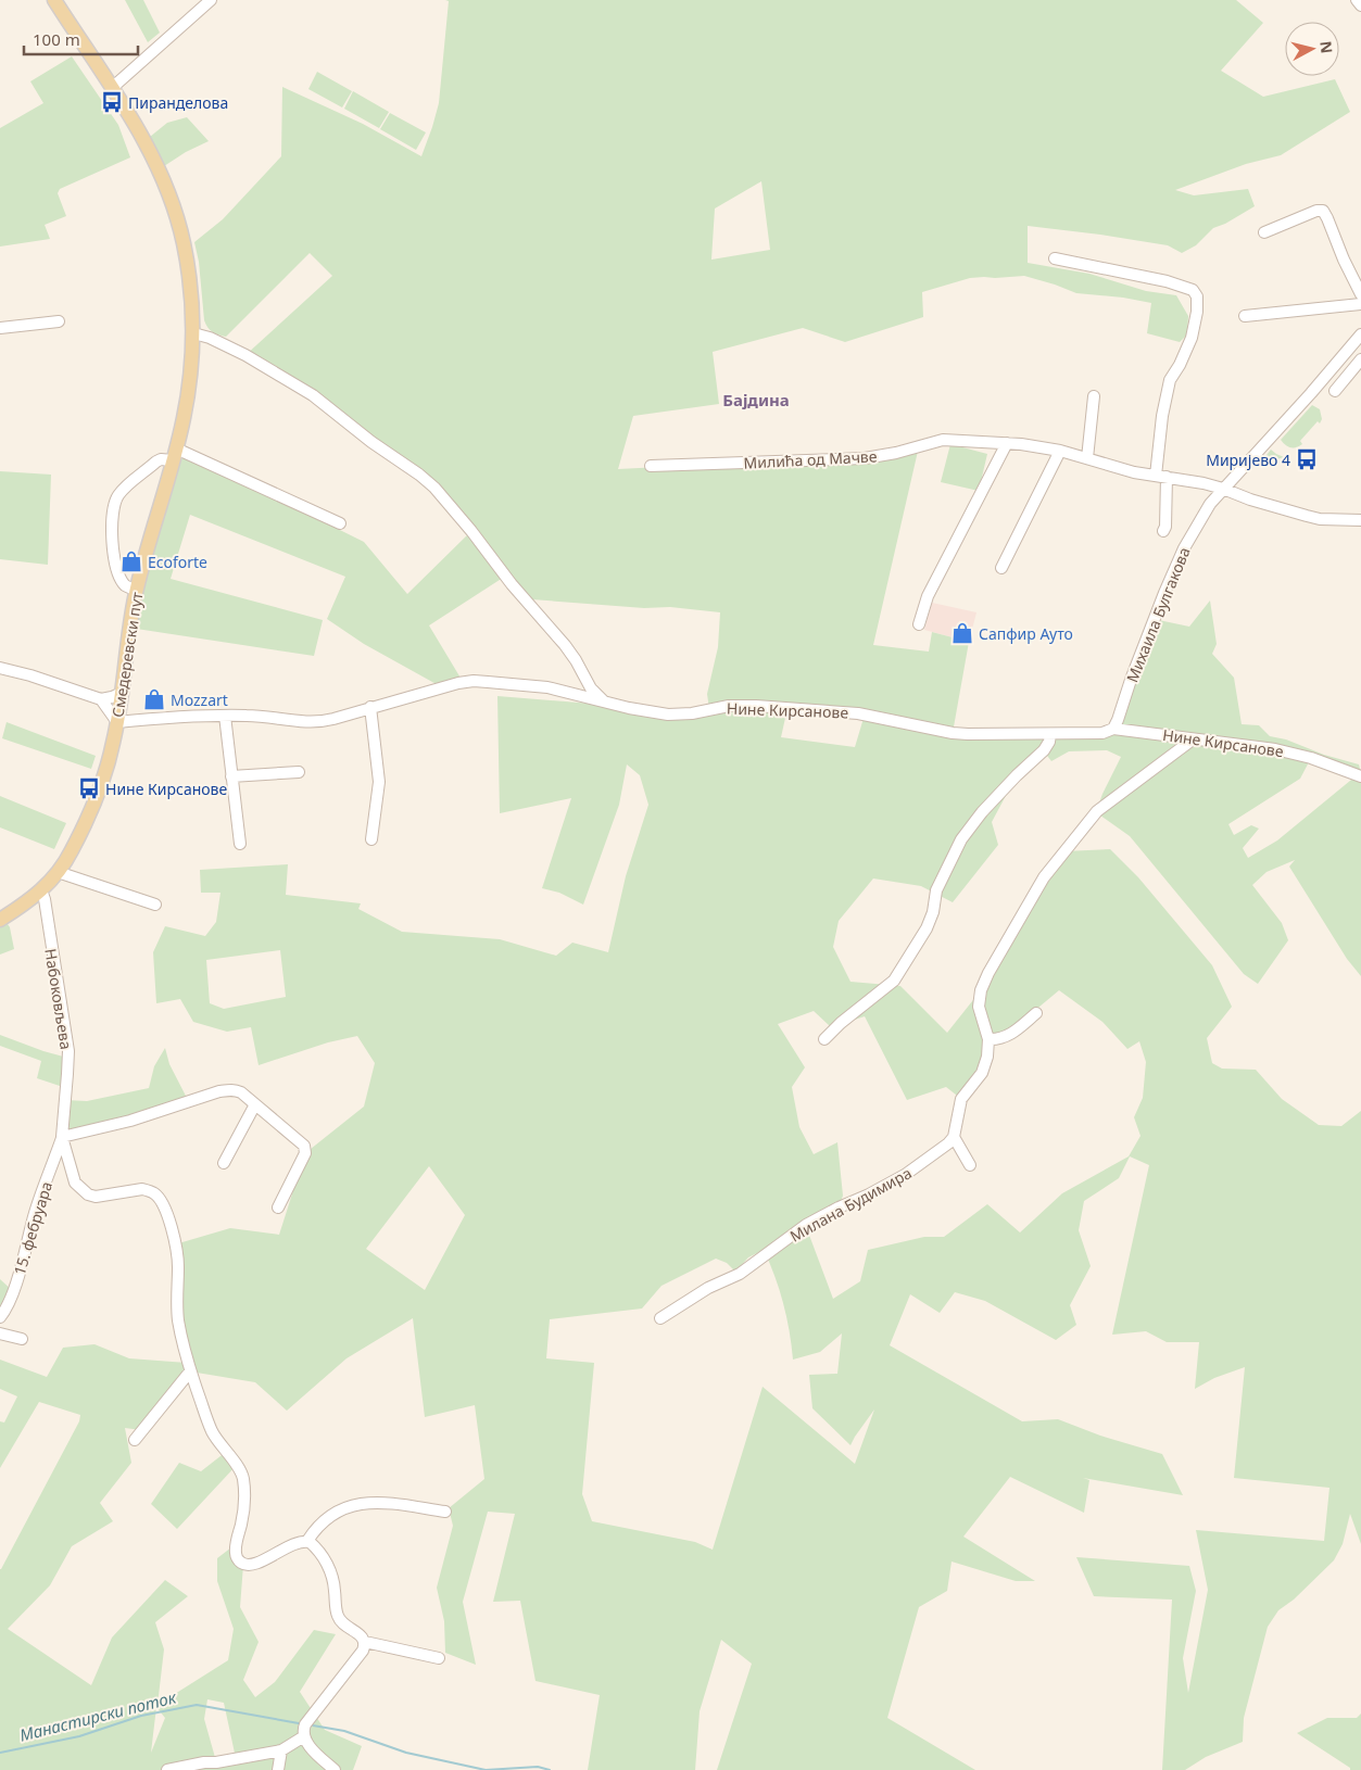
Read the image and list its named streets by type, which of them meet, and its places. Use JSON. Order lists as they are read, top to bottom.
{
  "streets": {
    "main road": ["Смедеревски пут"],
    "street": [
      "Милића од Мачве",
      "Михаила Булгакова",
      "Нине Кирсанове",
      "Набоковљева",
      "Милана Будимира",
      "15. фебруара"
    ]
  },
  "crossings": [
    ["Милића од Мачве", "Михаила Булгакова"],
    ["Михаила Булгакова", "Нине Кирсанове"],
    ["Смедеревски пут", "Нине Кирсанове"],
    ["Смедеревски пут", "Набоковљева"],
    ["Набоковљева", "15. фебруара"]
  ],
  "districts": ["Бајдина"],
  "water": ["Манастирски поток"],
  "places": {
    "bus stop": ["Пиранделова", "Миријево 4", "Нине Кирсанове"],
    "shop": ["Ecoforte", "Сапфир Ауто", "Mozzart"]
  },
  "scale_bar": "100 m",
  "north": "right"
}
